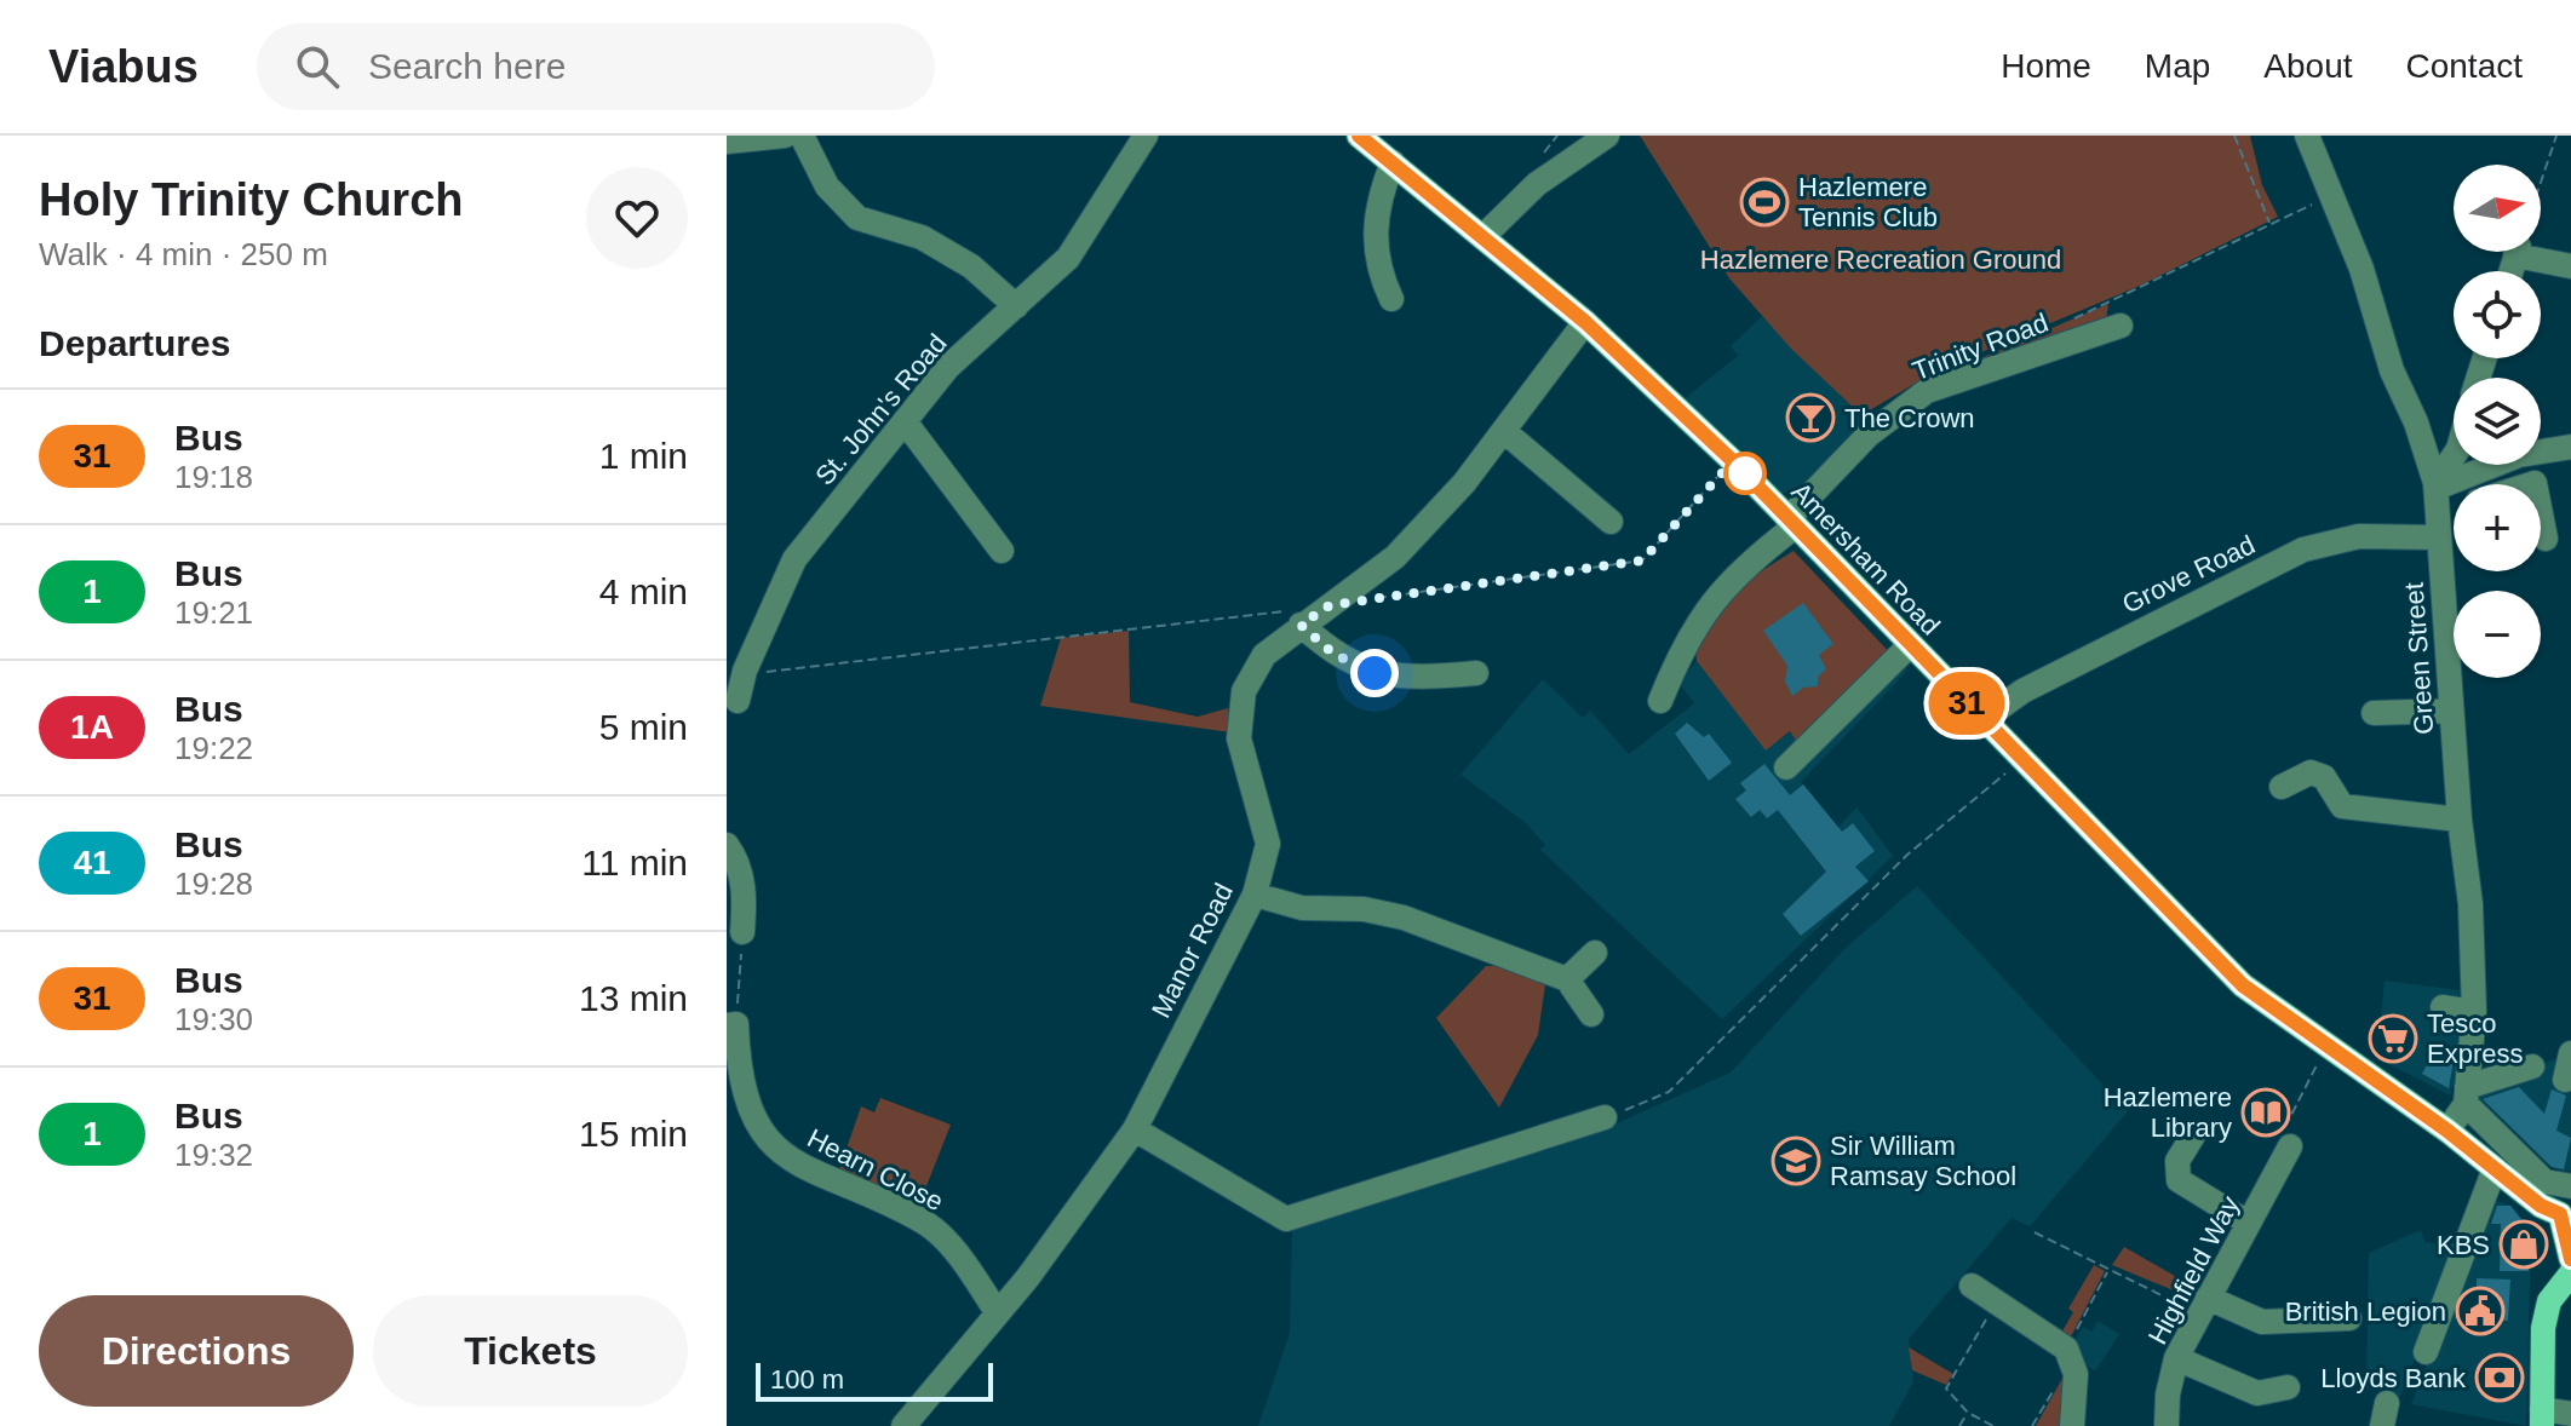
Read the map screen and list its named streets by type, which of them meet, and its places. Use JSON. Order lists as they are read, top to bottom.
{
  "streets": {
    "main road": ["Amersham Road"],
    "street": [
      "Trinity Road",
      "St. John's Road",
      "Grove Road",
      "Green Street",
      "Manor Road",
      "Hearn Close",
      "Highfield Way"
    ]
  },
  "crossings": [
    ["Trinity Road", "Amersham Road"],
    ["Amersham Road", "Grove Road"],
    ["Amersham Road", "Green Street"],
    ["Amersham Road", "Manor Road"],
    ["Grove Road", "Green Street"],
    ["Manor Road", "Hearn Close"]
  ],
  "parks": ["Hazlemere Recreation Ground"],
  "places": {
    "sports": ["Hazlemere Tennis Club"],
    "bar": ["The Crown"],
    "supermarket": ["Tesco Express"],
    "library": ["Hazlemere Library"],
    "school or university": ["Sir William Ramsay School"],
    "shop": ["KBS"],
    "public building": ["British Legion"],
    "bank": ["Lloyds Bank"]
  },
  "lines": ["bus line 31"],
  "scale_bar": "100 m",
  "north": "right",
  "page": {
    "header": "Viabus",
    "search": "Search here",
    "nav": [
      "Home",
      "Map",
      "About",
      "Contact"
    ],
    "heading": [
      ["Holy Trinity Church", "Walk · 4 min · 250 m"],
      "Departures"
    ],
    "on_map": "31",
    "map_buttons": ["+", "−"],
    "list": [
      {
        "mark": "31",
        "name": "Bus",
        "note": "19:18",
        "value": "1 min"
      },
      {
        "mark": "1",
        "name": "Bus",
        "note": "19:21",
        "value": "4 min"
      },
      {
        "mark": "1A",
        "name": "Bus",
        "note": "19:22",
        "value": "5 min"
      },
      {
        "mark": "41",
        "name": "Bus",
        "note": "19:28",
        "value": "11 min"
      },
      {
        "mark": "31",
        "name": "Bus",
        "note": "19:30",
        "value": "13 min"
      },
      {
        "mark": "1",
        "name": "Bus",
        "note": "19:32",
        "value": "15 min"
      }
    ],
    "buttons": ["Directions", "Tickets"],
    "scale": "100 m"
  }
}
